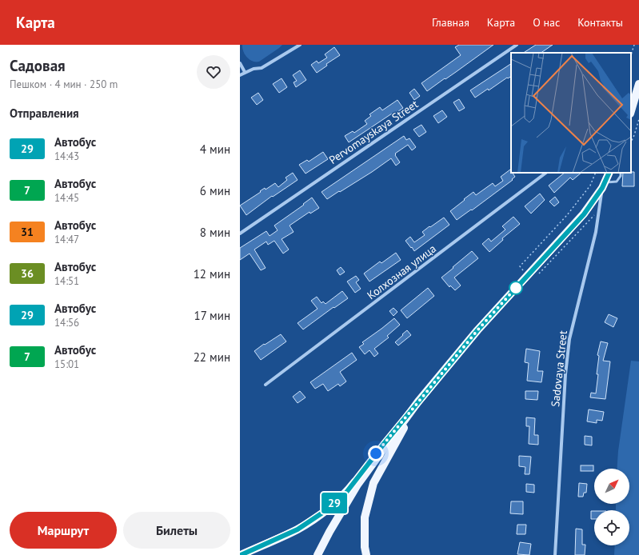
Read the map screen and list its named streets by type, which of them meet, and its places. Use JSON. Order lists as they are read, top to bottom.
{
  "streets": {
    "street": ["Pervomayskaya Street", "Колхозная улица", "Sadovaya Street"]
  },
  "lines": ["bus line 29"],
  "north": "top right",
  "page": {
    "header": "Карта",
    "nav": [
      "Главная",
      "Карта",
      "О нас",
      "Контакты"
    ],
    "heading": [
      ["Садовая", "Пешком · 4 мин · 250 m"],
      "Отправления"
    ],
    "on_map": "29",
    "list": [
      {
        "mark": "29",
        "name": "Автобус",
        "note": "14:43",
        "value": "4 мин"
      },
      {
        "mark": "7",
        "name": "Автобус",
        "note": "14:45",
        "value": "6 мин"
      },
      {
        "mark": "31",
        "name": "Автобус",
        "note": "14:47",
        "value": "8 мин"
      },
      {
        "mark": "36",
        "name": "Автобус",
        "note": "14:51",
        "value": "12 мин"
      },
      {
        "mark": "29",
        "name": "Автобус",
        "note": "14:56",
        "value": "17 мин"
      },
      {
        "mark": "7",
        "name": "Автобус",
        "note": "15:01",
        "value": "22 мин"
      }
    ],
    "buttons": ["Маршрут", "Билеты"]
  }
}
